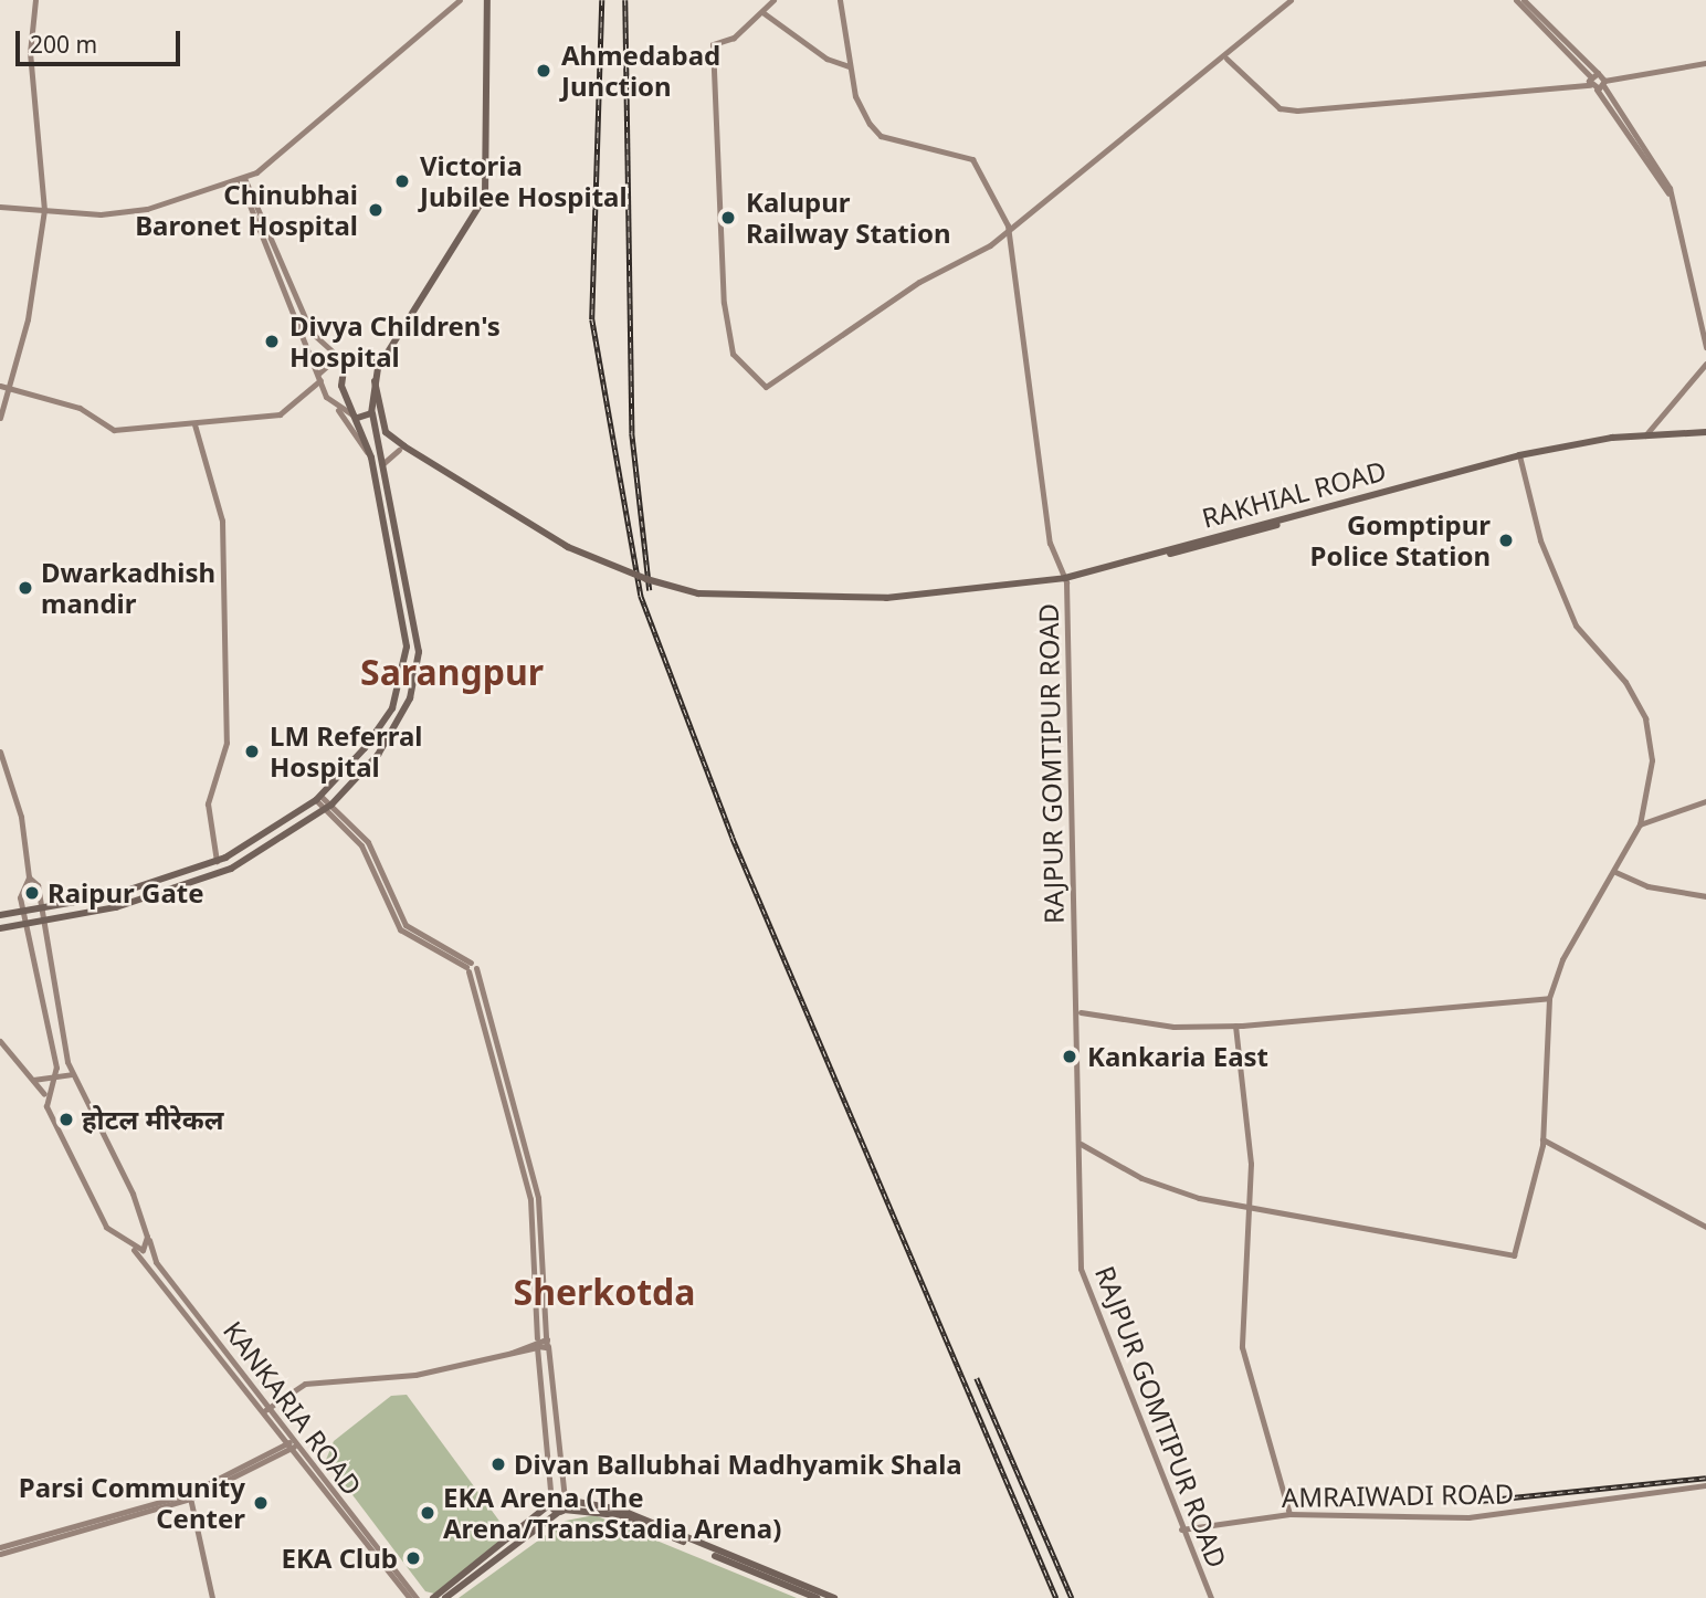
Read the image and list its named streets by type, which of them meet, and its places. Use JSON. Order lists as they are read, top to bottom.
{
  "streets": {
    "main road": ["RAKHIAL ROAD"],
    "street": ["RAJPUR GOMTIPUR ROAD", "KANKARIA ROAD", "AMRAIWADI ROAD"]
  },
  "crossings": [
    ["RAKHIAL ROAD", "RAJPUR GOMTIPUR ROAD"],
    ["RAJPUR GOMTIPUR ROAD", "AMRAIWADI ROAD"]
  ],
  "districts": ["Sarangpur", "Sherkotda"],
  "places": [
    "Ahmedabad Junction",
    "Victoria Jubilee Hospital",
    "Chinubhai Baronet Hospital",
    "Kalupur Railway Station",
    "Divya Children's Hospital",
    "Gomptipur Police Station",
    "Dwarkadhish mandir",
    "LM Referral Hospital",
    "Raipur Gate",
    "Kankaria East",
    "होटल मीरेकल",
    "Divan Ballubhai Madhyamik Shala",
    "Parsi Community Center",
    "EKA Arena (The Arena/TransStadia Arena)",
    "EKA Club"
  ],
  "scale_bar": "200 m"
}
